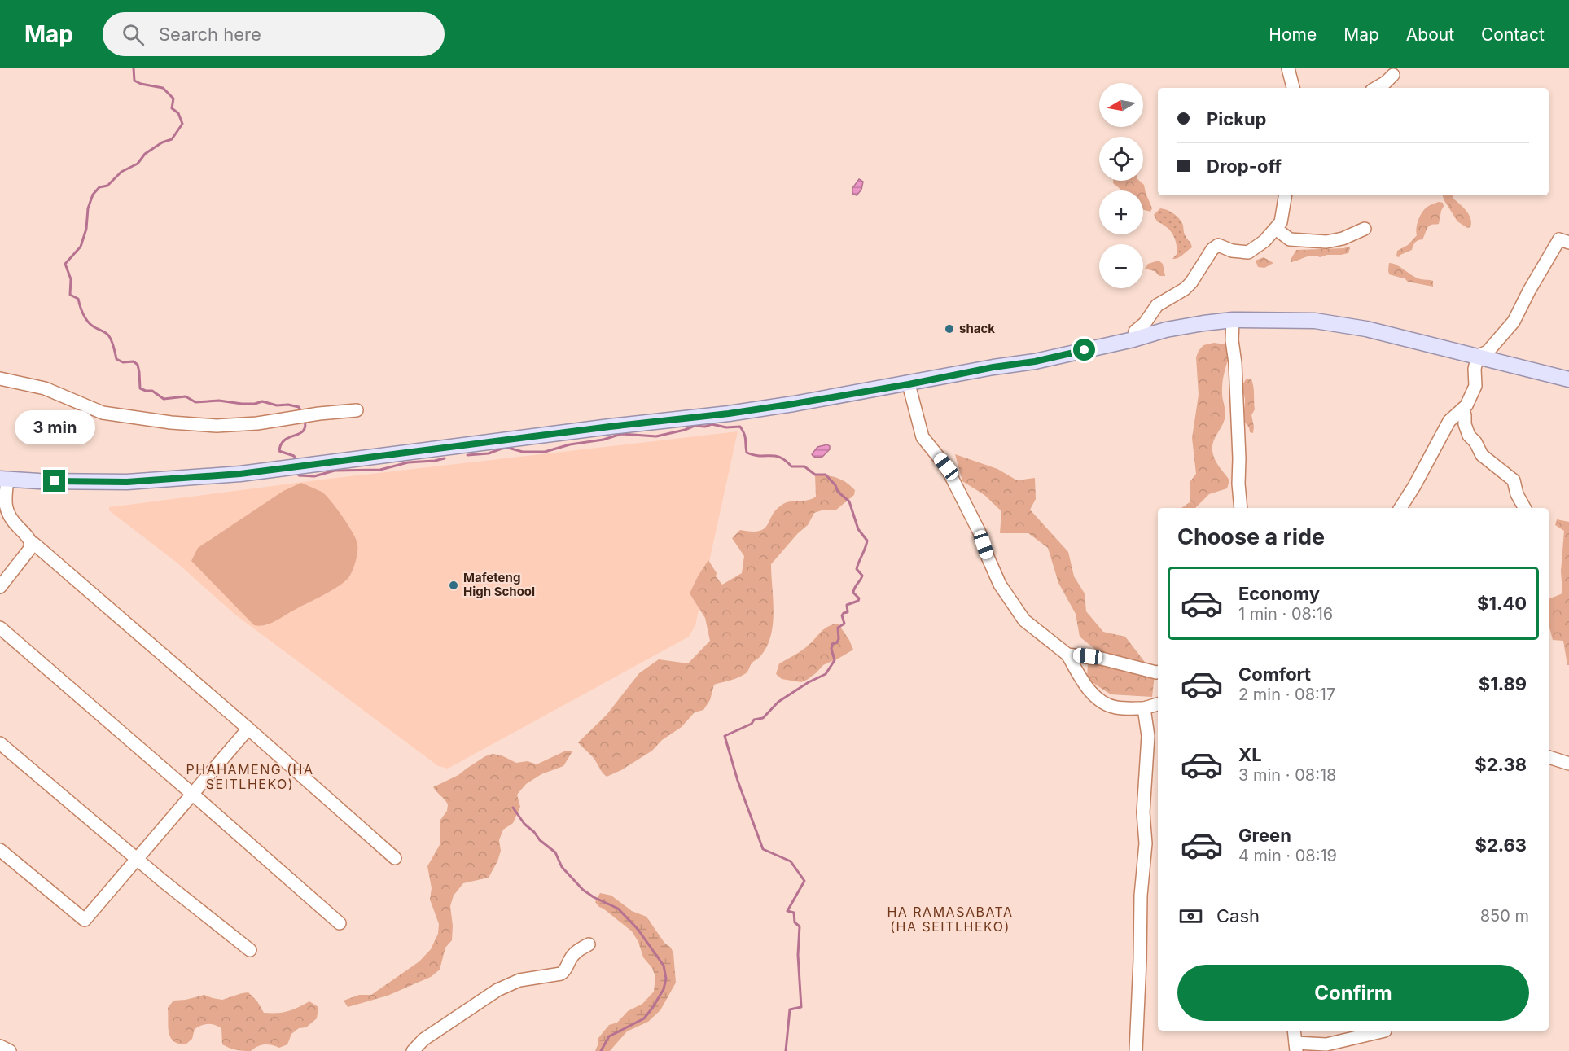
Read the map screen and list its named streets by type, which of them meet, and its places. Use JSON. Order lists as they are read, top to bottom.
{
  "districts": ["PHAHAMENG (HA SEITLHEKO)", "HA RAMASABATA (HA SEITLHEKO)"],
  "places": ["shack", "Mafeteng High School"],
  "north": "left",
  "page": {
    "header": "Map",
    "search": "Search here",
    "nav": [
      "Home",
      "Map",
      "About",
      "Contact"
    ],
    "map_buttons": ["+", "−"],
    "banner": ["Pickup", "Drop-off"],
    "bubble": "3 min",
    "heading": "Choose a ride",
    "list": [
      {
        "name": "Economy",
        "note": "1 min · 08:16",
        "value": "$1.40"
      },
      {
        "name": "Comfort",
        "note": "2 min · 08:17",
        "value": "$1.89"
      },
      {
        "name": "XL",
        "note": "3 min · 08:18",
        "value": "$2.38"
      },
      {
        "name": "Green",
        "note": "4 min · 08:19",
        "value": "$2.63"
      }
    ],
    "pay": ["Cash", "850 m"],
    "buttons": "Confirm"
  }
}
